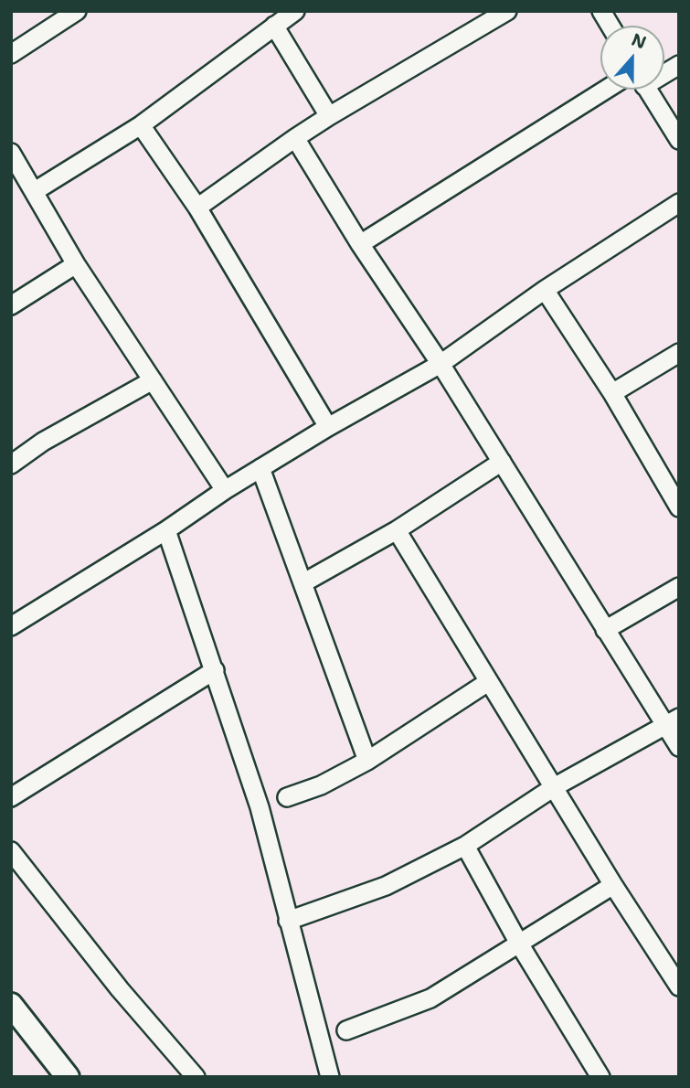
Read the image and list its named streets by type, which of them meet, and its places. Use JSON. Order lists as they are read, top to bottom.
{
  "north": "top"
}
